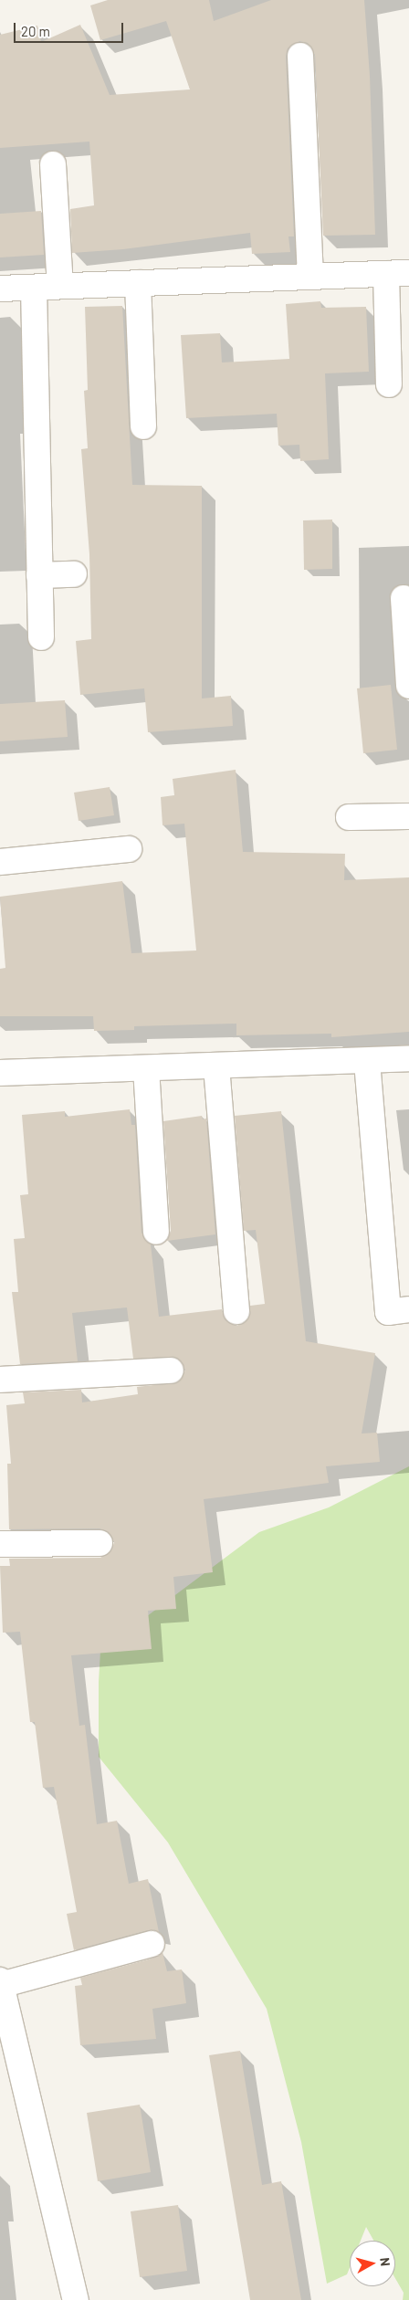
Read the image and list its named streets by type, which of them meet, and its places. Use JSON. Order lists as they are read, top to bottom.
{
  "scale_bar": "20 m",
  "north": "right"
}
